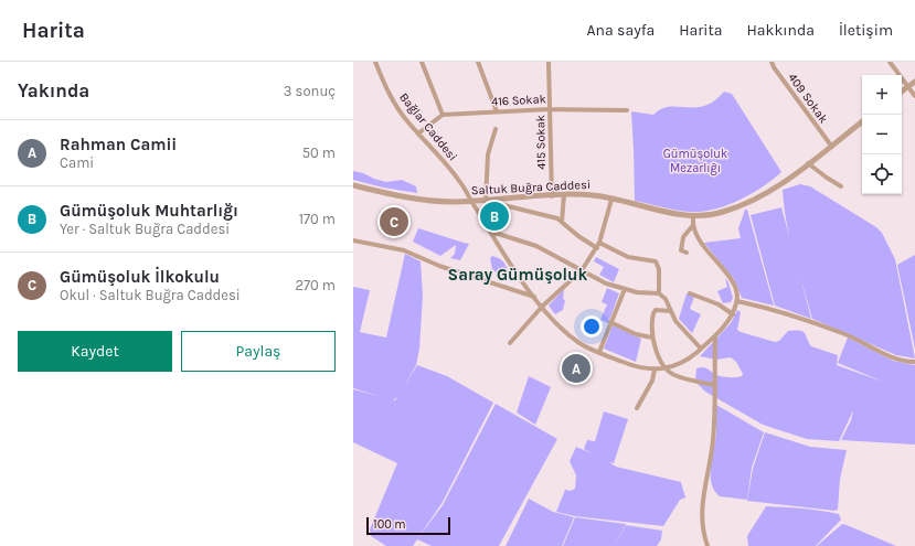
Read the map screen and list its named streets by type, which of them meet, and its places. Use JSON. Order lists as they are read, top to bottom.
{
  "streets": {
    "street": [
      "409 Sokak",
      "416 Sokak",
      "Bağlar Caddesi",
      "415 Sokak",
      "Saltuk Buğra Caddesi"
    ]
  },
  "crossings": [
    ["409 Sokak", "Saltuk Buğra Caddesi"],
    ["416 Sokak", "415 Sokak"],
    ["Bağlar Caddesi", "Saltuk Buğra Caddesi"],
    ["415 Sokak", "Saltuk Buğra Caddesi"]
  ],
  "districts": ["Saray Gümüşoluk"],
  "parks": ["Gümüşoluk Mezarlığı"],
  "scale_bar": "100 m",
  "page": {
    "header": "Harita",
    "nav": [
      "Ana sayfa",
      "Harita",
      "Hakkında",
      "İletişim"
    ],
    "heading": ["Yakında", "3 sonuç"],
    "map_buttons": ["+", "−"],
    "list": [
      {
        "mark": "A",
        "name": "Rahman Camii",
        "note": "Cami",
        "value": "50 m"
      },
      {
        "mark": "B",
        "name": "Gümüşoluk Muhtarlığı",
        "note": "Yer · Saltuk Buğra Caddesi",
        "value": "170 m"
      },
      {
        "mark": "C",
        "name": "Gümüşoluk İlkokulu",
        "note": "Okul · Saltuk Buğra Caddesi",
        "value": "270 m"
      }
    ],
    "pins": ["B", "C", "A"],
    "buttons": ["Kaydet", "Paylaş"],
    "scale": "100 m"
  }
}
